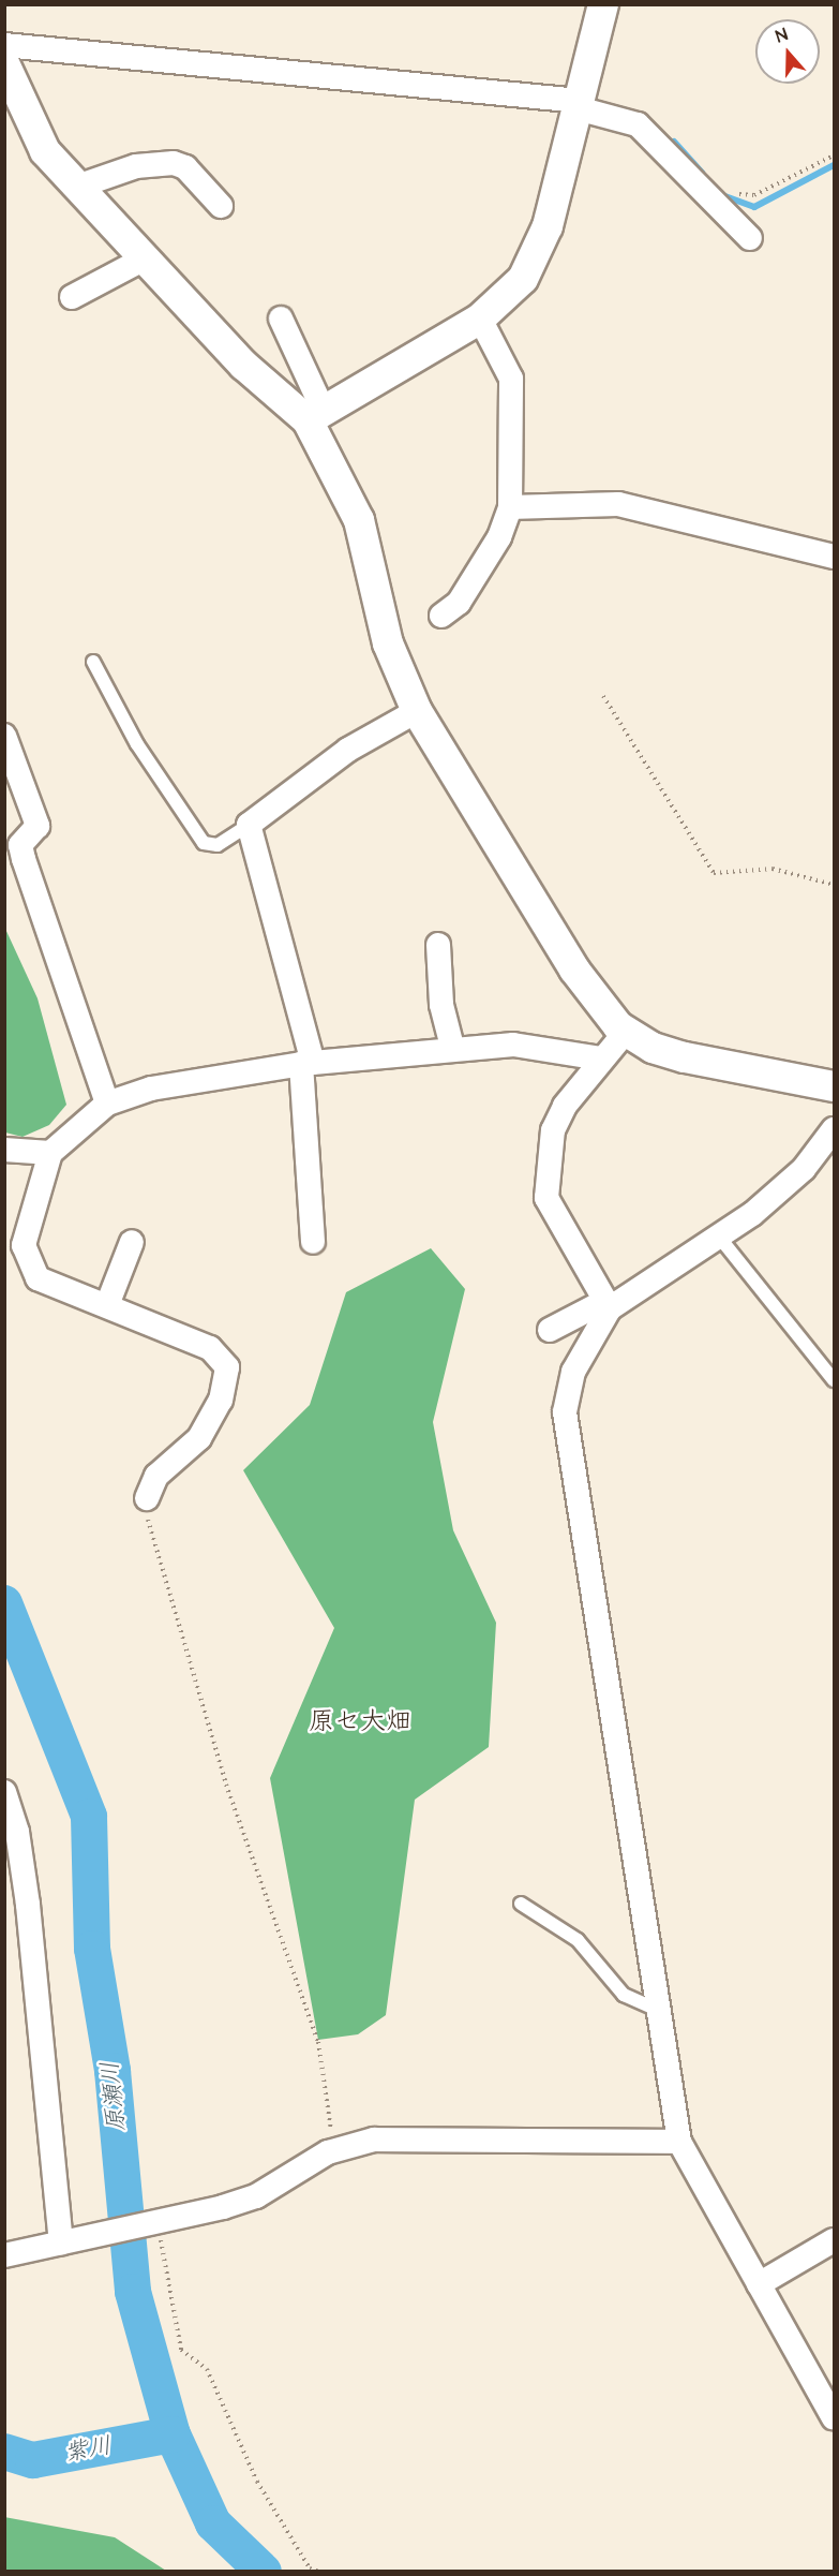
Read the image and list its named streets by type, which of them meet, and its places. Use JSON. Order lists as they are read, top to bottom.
{
  "districts": ["原セ大畑"],
  "water": ["原瀬川", "紫川"],
  "north": "top"
}
